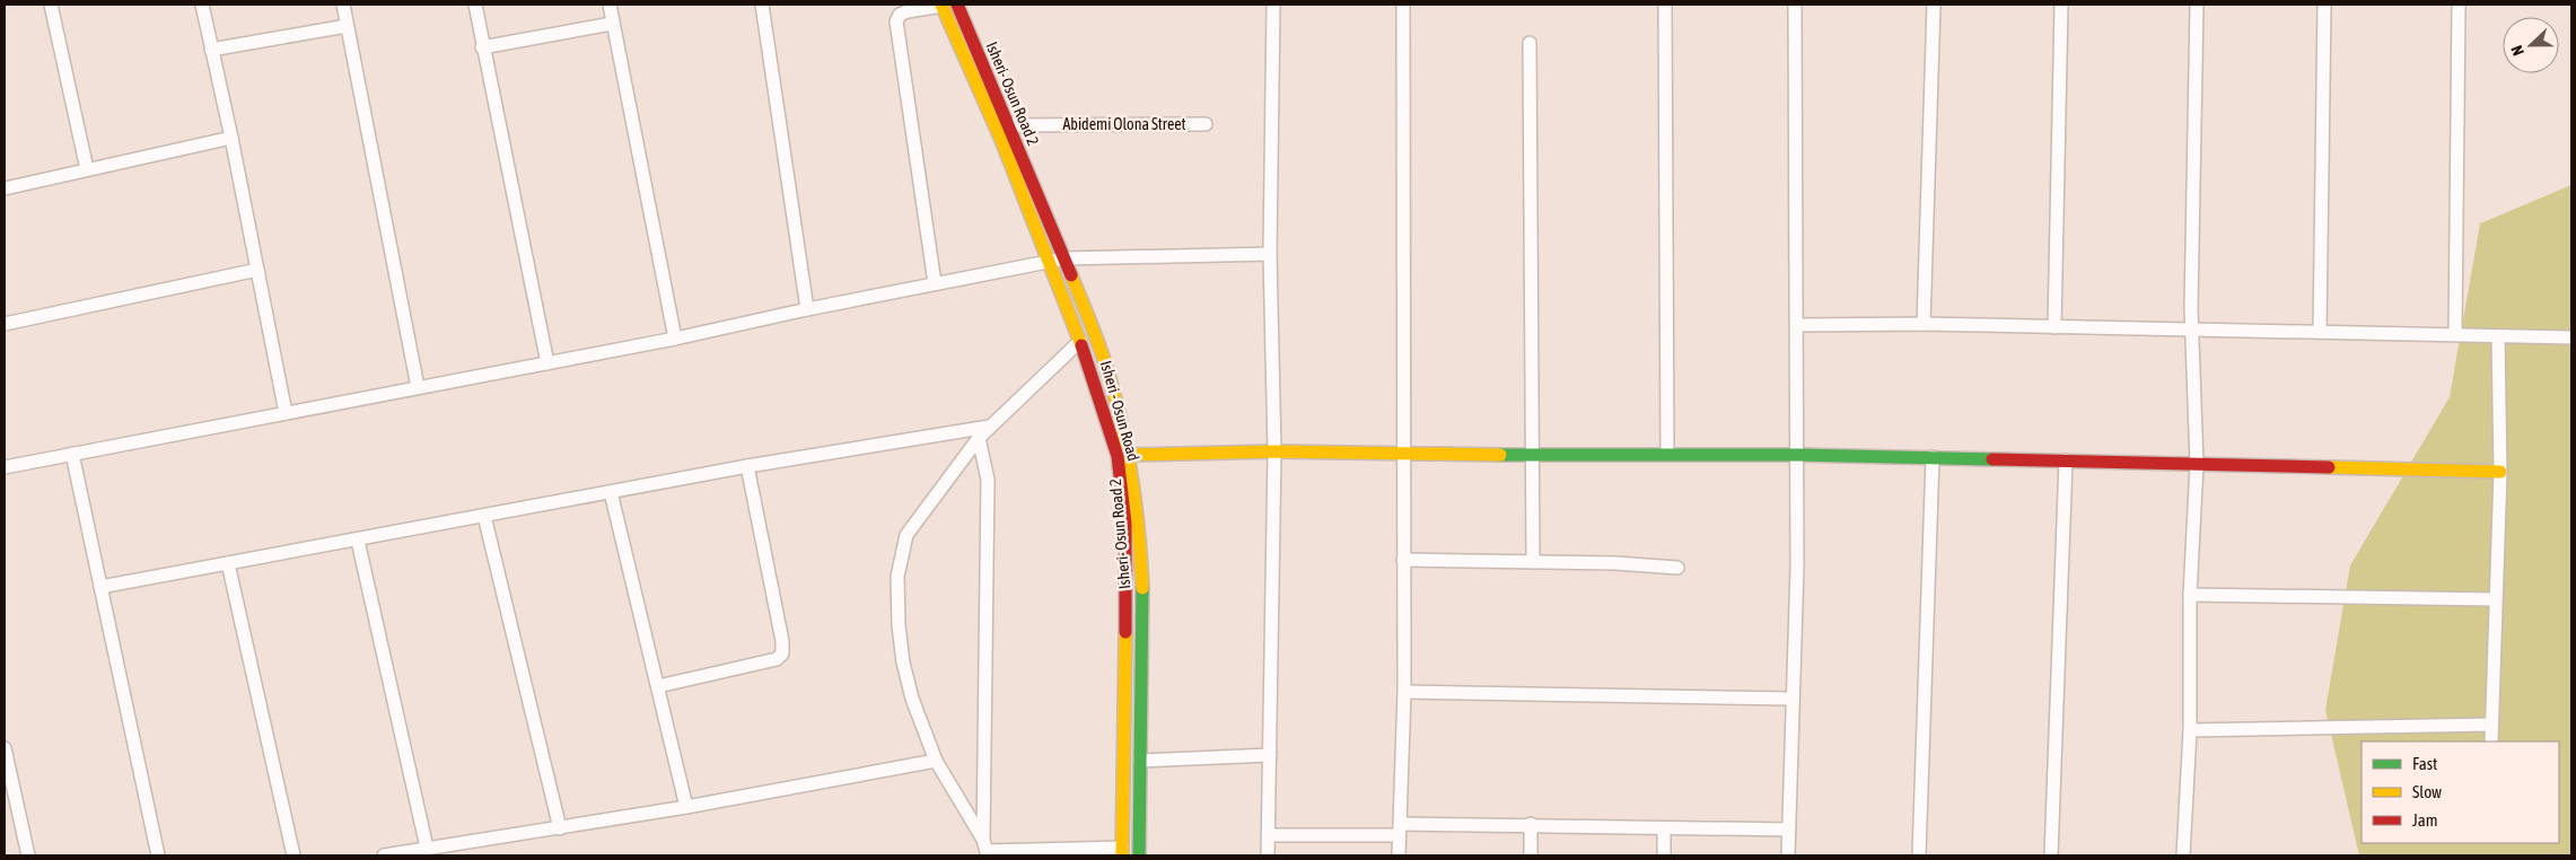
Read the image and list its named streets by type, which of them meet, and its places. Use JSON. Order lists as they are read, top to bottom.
{
  "streets": {
    "main road": ["Isheri- Osun Road 2", "Isheri - Osun Road"],
    "street": ["Abidemi Olona Street"]
  },
  "crossings": [
    ["Isheri- Osun Road 2", "Abidemi Olona Street"]
  ],
  "legend": ["Fast", "Slow", "Jam"],
  "north": "left"
}
